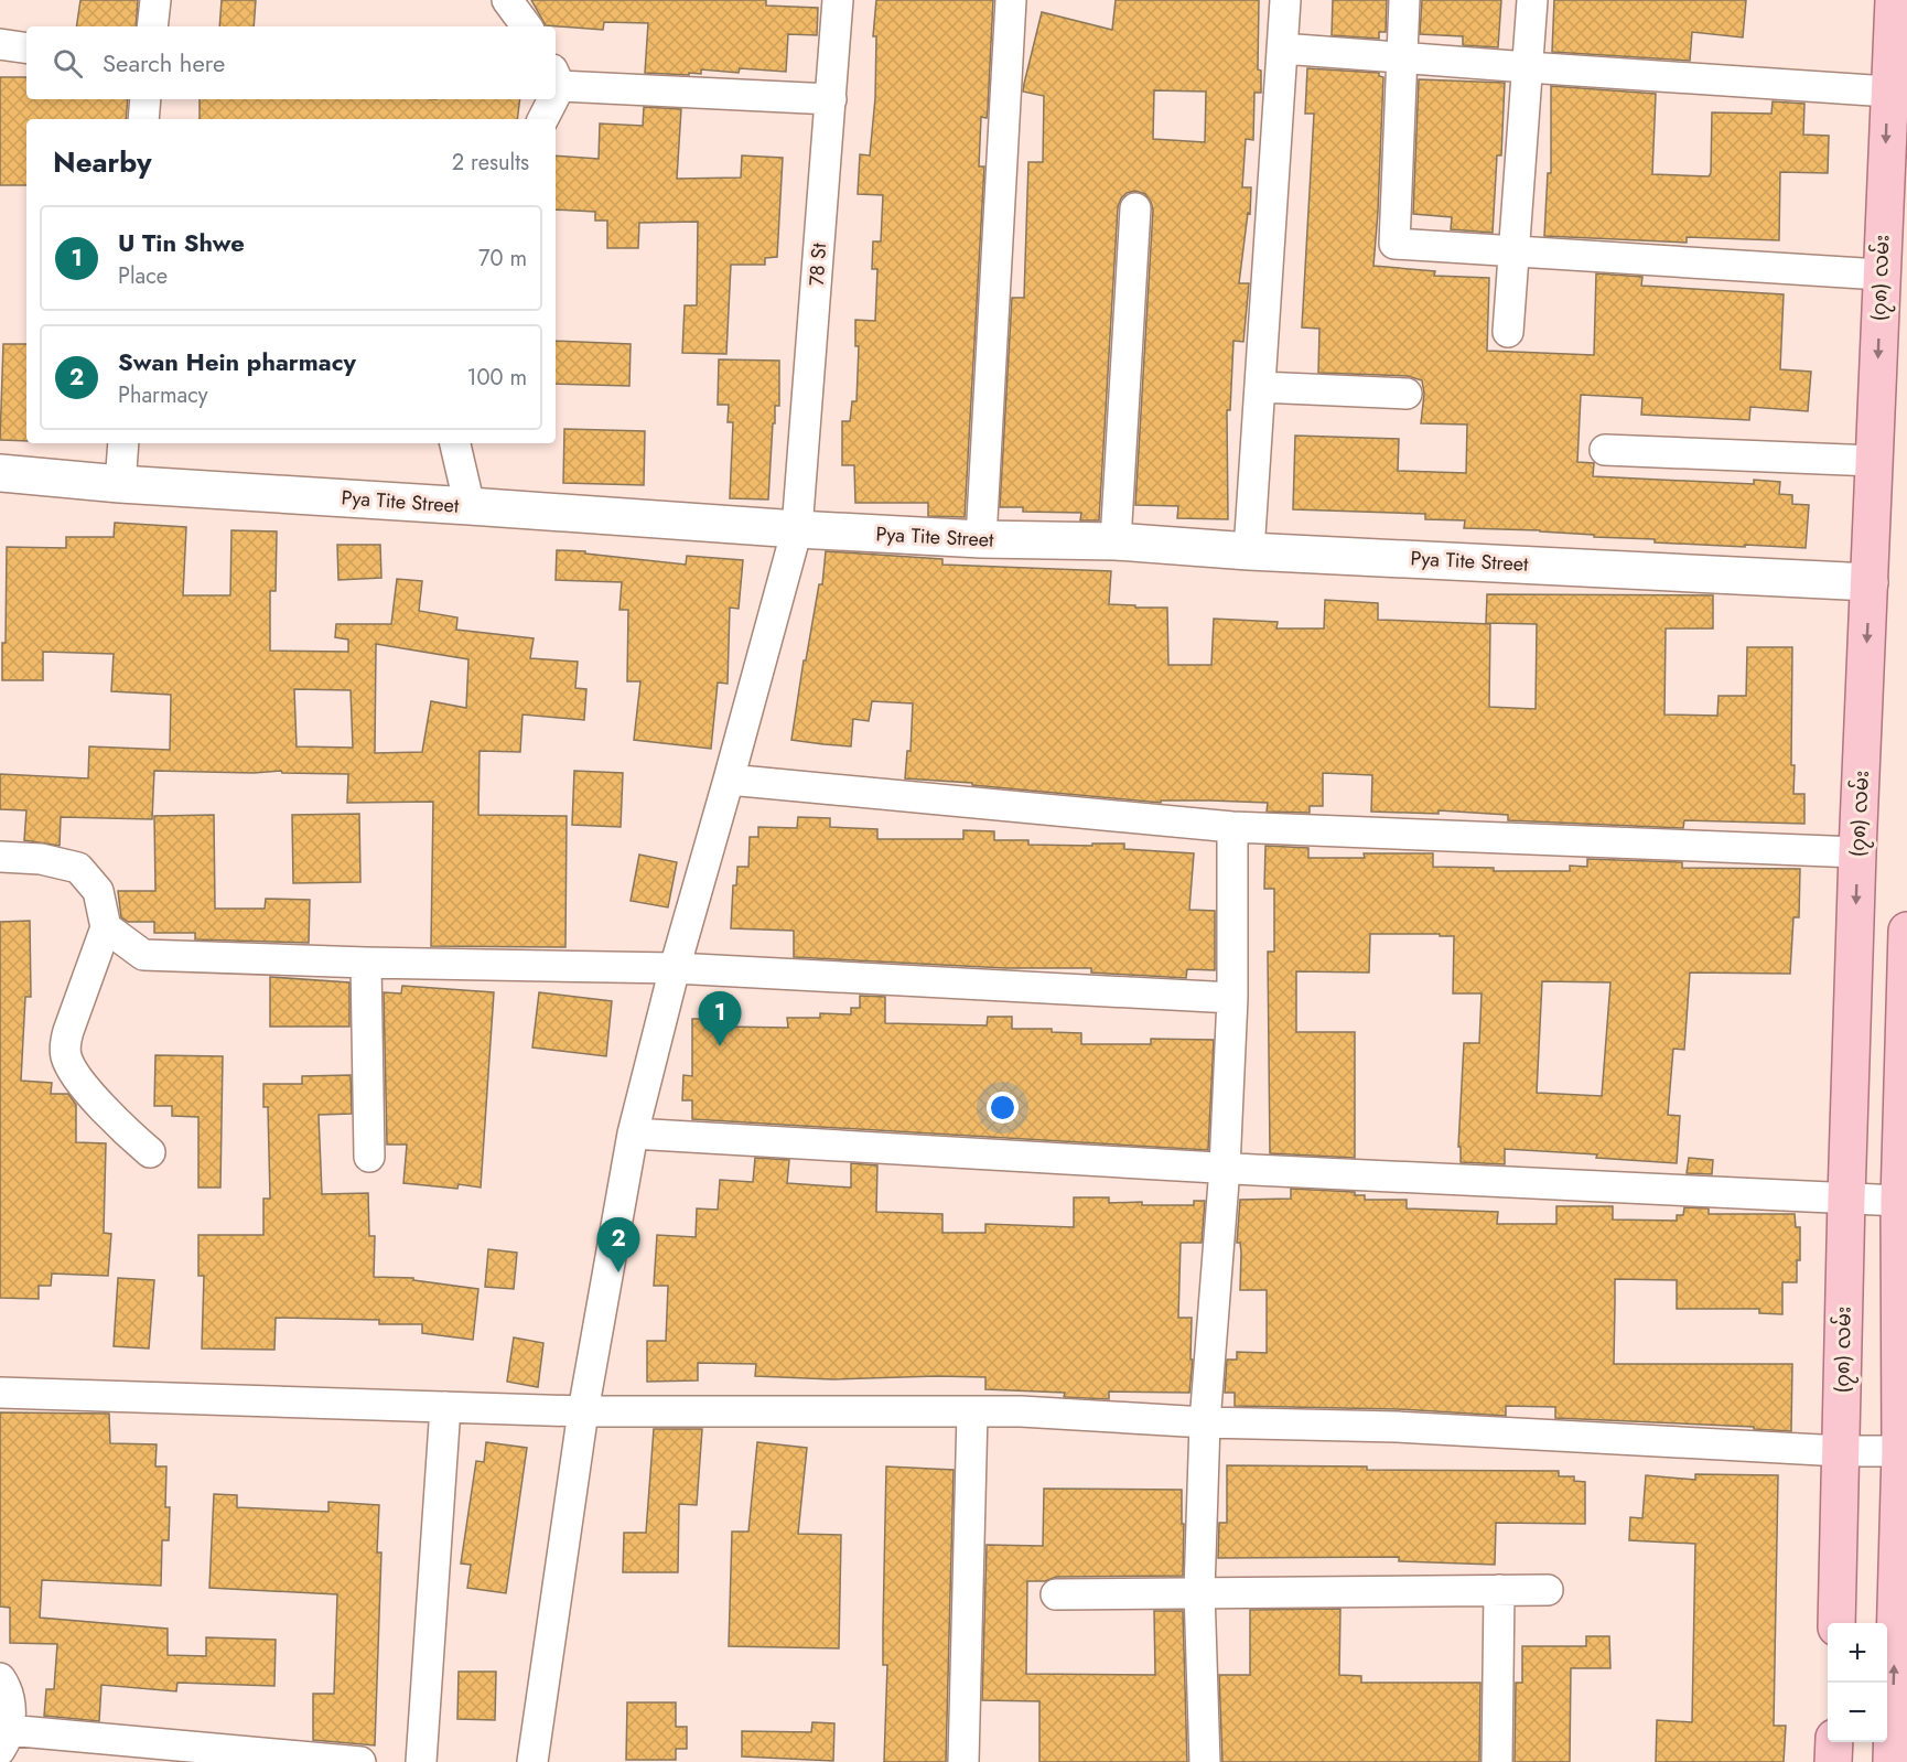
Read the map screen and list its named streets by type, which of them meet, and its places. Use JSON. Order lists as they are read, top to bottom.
{
  "streets": {
    "main road": ["(၇၈) လမ်း"],
    "street": ["78 St", "Pya Tite Street"]
  },
  "crossings": [
    ["78 St", "Pya Tite Street"],
    ["(၇၈) လမ်း", "Pya Tite Street"]
  ],
  "one_way": ["(၇၈) လမ်း"],
  "page": {
    "search": "Search here",
    "heading": ["Nearby", "2 results"],
    "list": [
      {
        "mark": "1",
        "name": "U Tin Shwe",
        "note": "Place",
        "value": "70 m"
      },
      {
        "mark": "2",
        "name": "Swan Hein pharmacy",
        "note": "Pharmacy",
        "value": "100 m"
      }
    ],
    "pins": ["1", "2"],
    "map_buttons": ["+", "−"]
  }
}
